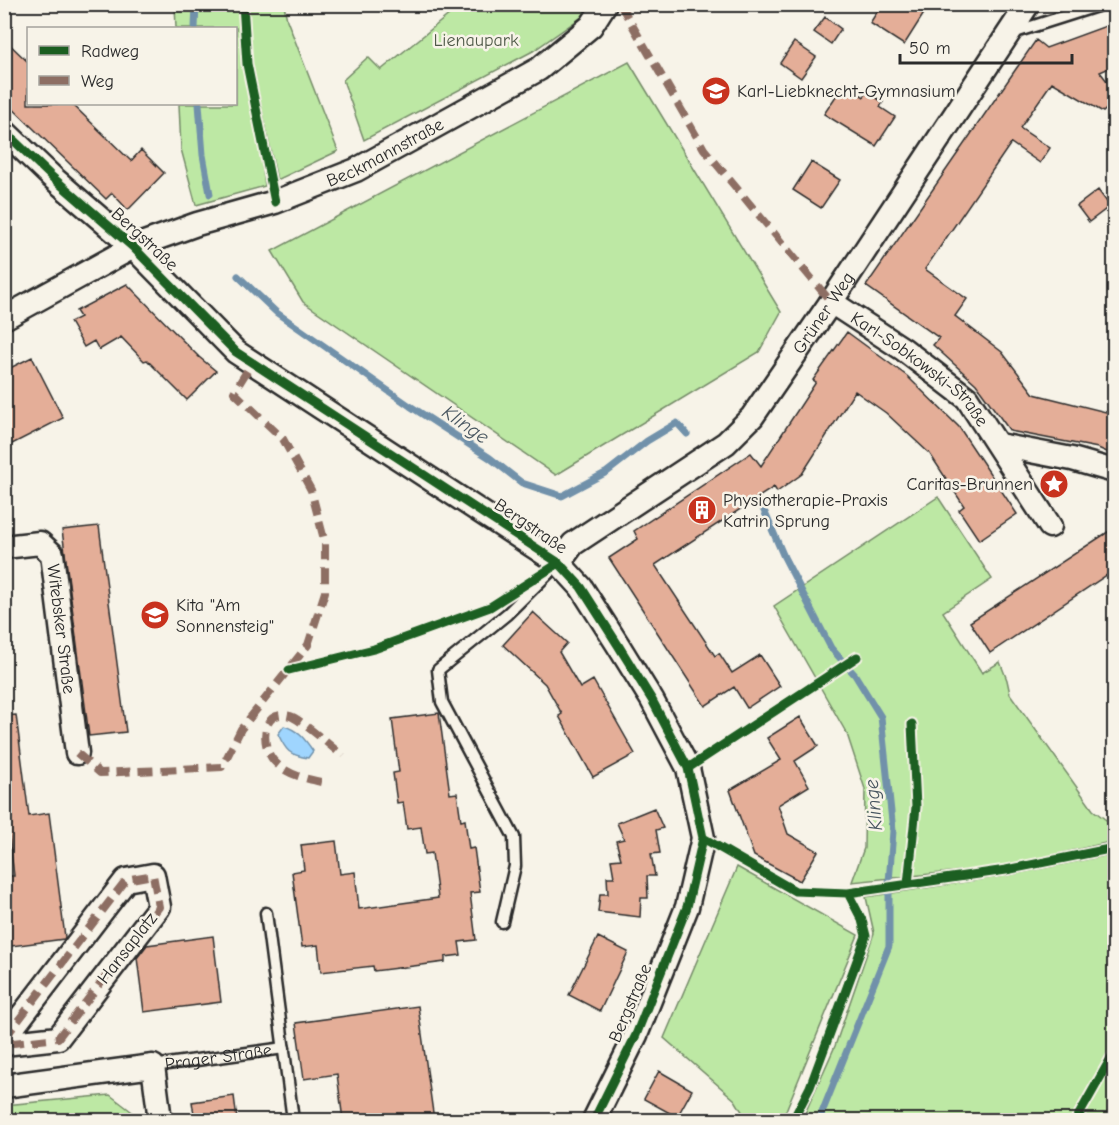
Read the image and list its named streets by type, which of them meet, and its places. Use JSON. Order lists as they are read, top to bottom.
{
  "streets": {
    "street": [
      "Beckmannstraße",
      "Bergstraße",
      "Grüner Weg",
      "Karl-Sobkowski-Straße",
      "Witebsker Straße",
      "Hansaplatz",
      "Prager Straße"
    ]
  },
  "crossings": [
    ["Beckmannstraße", "Bergstraße"],
    ["Bergstraße", "Grüner Weg"],
    ["Grüner Weg", "Karl-Sobkowski-Straße"]
  ],
  "water": ["Klinge"],
  "parks": ["Lienaupark"],
  "places": {
    "school or university": ["Karl-Liebknecht-Gymnasium", "Kita \"Am Sonnensteig\""],
    "place": ["Caritas-Brunnen"],
    "building": ["Physiotherapie-Praxis Katrin Sprung"]
  },
  "legend": ["Radweg", "Weg"],
  "scale_bar": "50 m"
}
